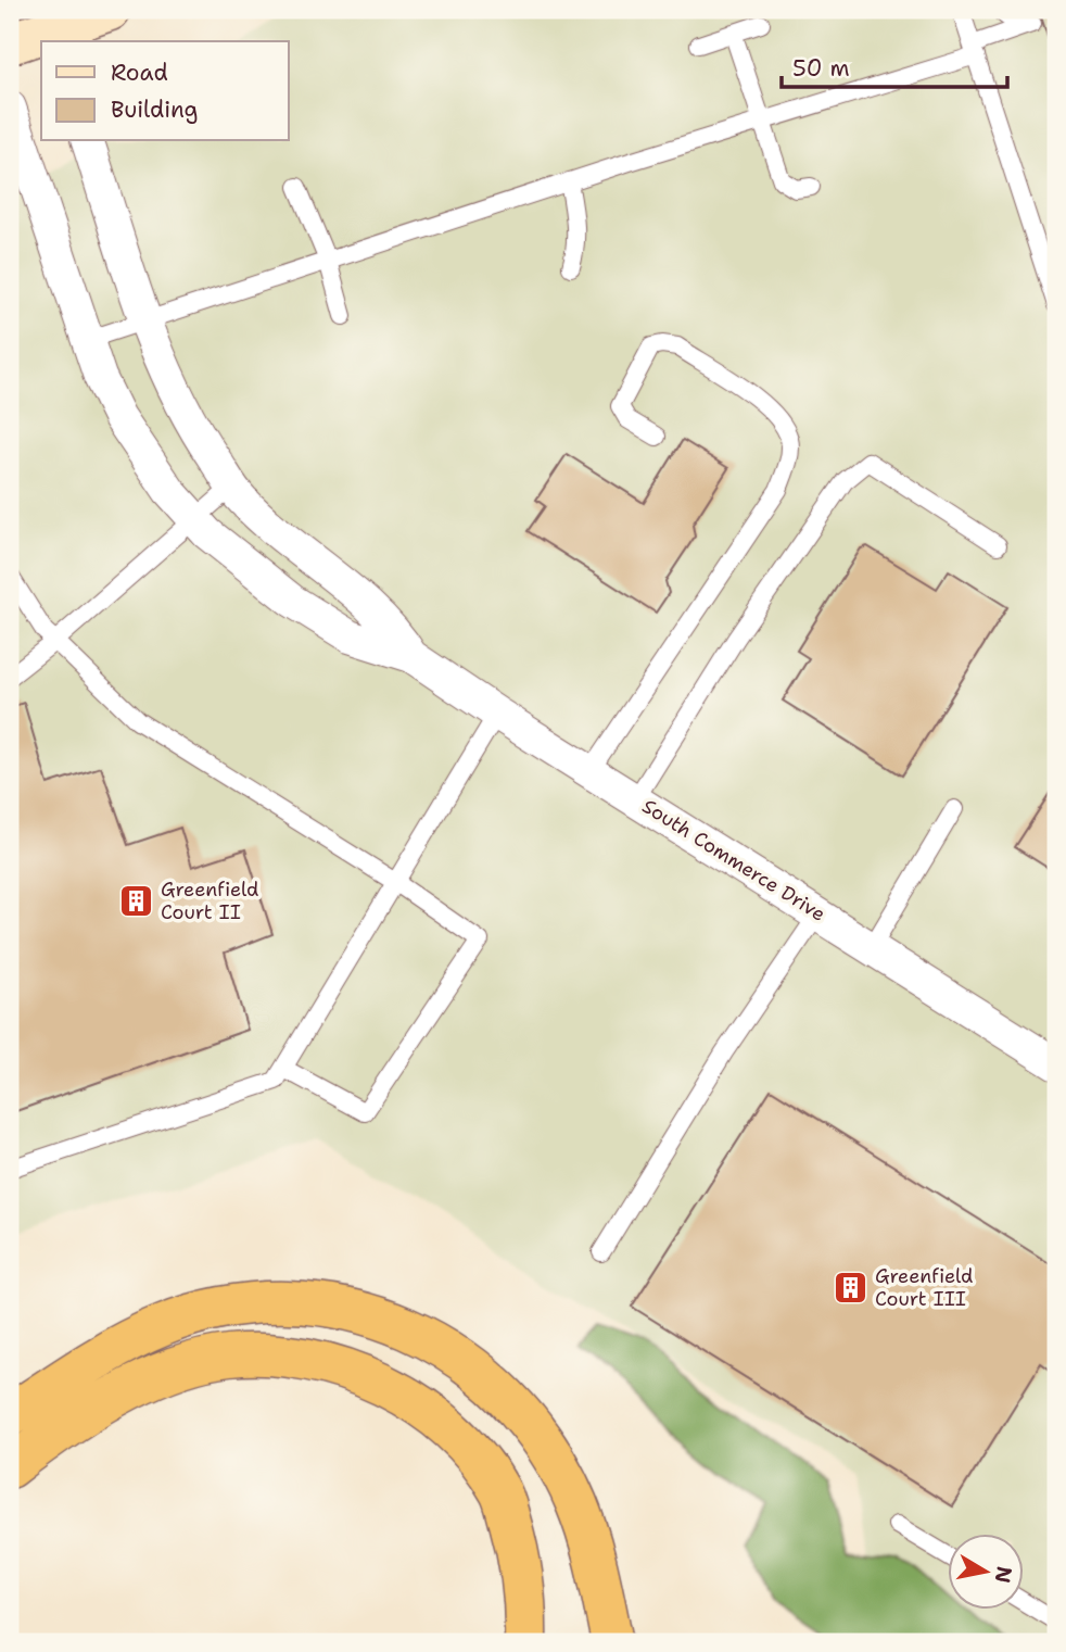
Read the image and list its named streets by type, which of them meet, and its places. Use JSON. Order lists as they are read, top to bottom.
{
  "streets": {
    "street": ["South Commerce Drive"]
  },
  "places": {
    "building": ["Greenfield Court II", "Greenfield Court III"]
  },
  "legend": ["Road", "Building"],
  "scale_bar": "50 m",
  "north": "right"
}
